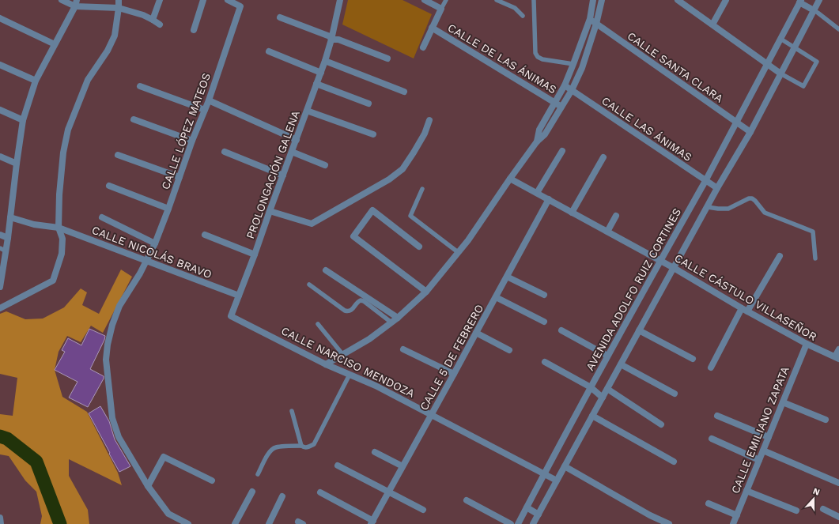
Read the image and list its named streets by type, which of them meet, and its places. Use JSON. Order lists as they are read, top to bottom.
{
  "streets": {
    "street": [
      "CALLE DE LAS ÁNIMAS",
      "CALLE SANTA CLARA",
      "CALLE LAS ÁNIMAS",
      "CALLE LÓPEZ MATEOS",
      "PROLONGACIÓN GALENA",
      "CALLE NICOLÁS BRAVO",
      "AVENIDA ADOLFO RUIZ CORTINES",
      "CALLE CÁSTULO VILLASEÑOR",
      "CALLE 5 DE FEBRERO",
      "CALLE NARCISO MENDOZA",
      "CALLE EMILIANO ZAPATA"
    ]
  },
  "crossings": [
    ["CALLE SANTA CLARA", "AVENIDA ADOLFO RUIZ CORTINES"],
    ["CALLE LAS ÁNIMAS", "AVENIDA ADOLFO RUIZ CORTINES"],
    ["CALLE LÓPEZ MATEOS", "CALLE NICOLÁS BRAVO"],
    ["PROLONGACIÓN GALENA", "CALLE NICOLÁS BRAVO"],
    ["PROLONGACIÓN GALENA", "CALLE NARCISO MENDOZA"],
    ["AVENIDA ADOLFO RUIZ CORTINES", "CALLE CÁSTULO VILLASEÑOR"],
    ["AVENIDA ADOLFO RUIZ CORTINES", "CALLE NARCISO MENDOZA"],
    ["CALLE CÁSTULO VILLASEÑOR", "CALLE 5 DE FEBRERO"],
    ["CALLE CÁSTULO VILLASEÑOR", "CALLE EMILIANO ZAPATA"],
    ["CALLE 5 DE FEBRERO", "CALLE NARCISO MENDOZA"]
  ],
  "north": "top"
}
